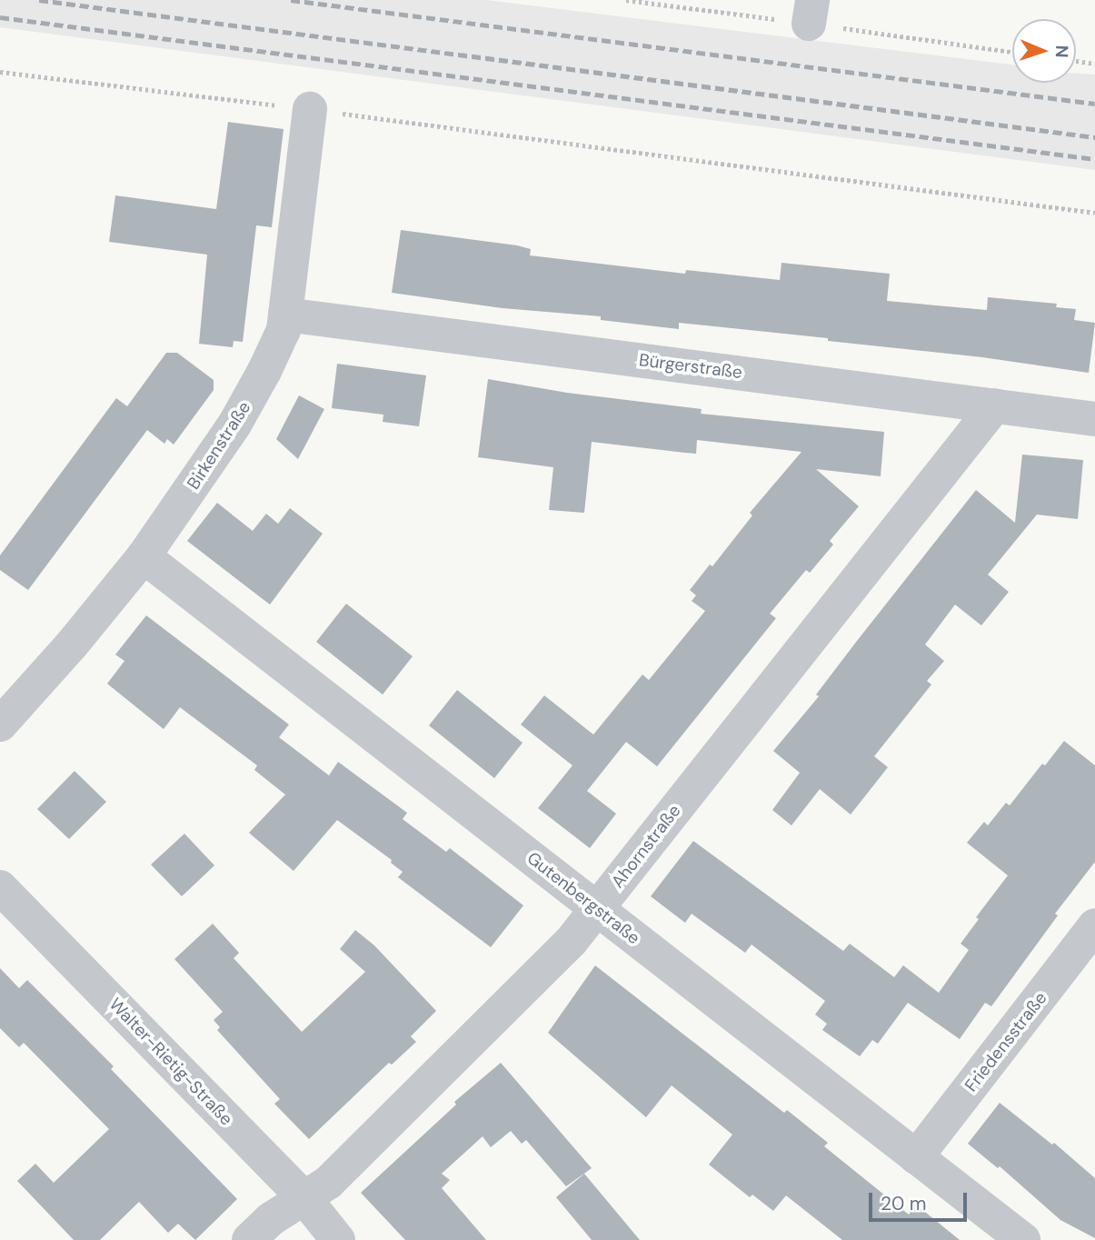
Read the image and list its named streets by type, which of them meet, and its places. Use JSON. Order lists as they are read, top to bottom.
{
  "streets": {
    "street": [
      "Bürgerstraße",
      "Birkenstraße",
      "Ahornstraße",
      "Gutenbergstraße",
      "Friedensstraße",
      "Walter-Rietig-Straße"
    ]
  },
  "crossings": [
    ["Bürgerstraße", "Birkenstraße"],
    ["Bürgerstraße", "Ahornstraße"],
    ["Birkenstraße", "Gutenbergstraße"],
    ["Ahornstraße", "Gutenbergstraße"],
    ["Ahornstraße", "Walter-Rietig-Straße"],
    ["Gutenbergstraße", "Friedensstraße"]
  ],
  "scale_bar": "20 m",
  "north": "right"
}
